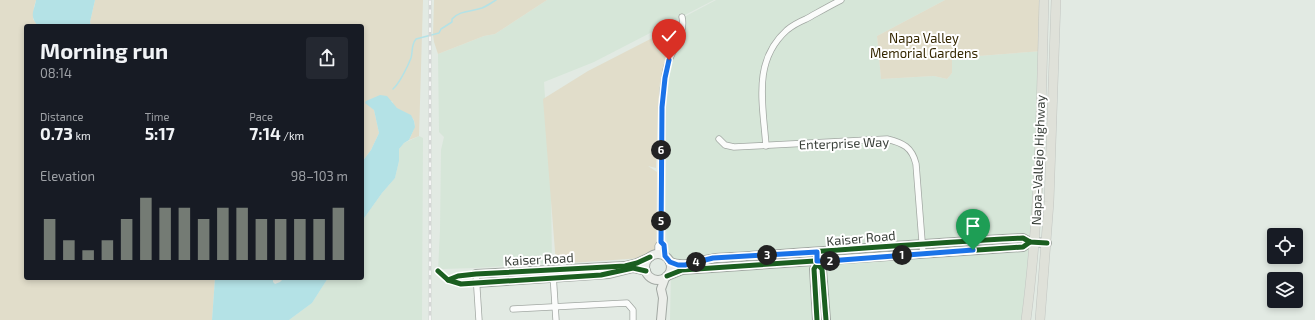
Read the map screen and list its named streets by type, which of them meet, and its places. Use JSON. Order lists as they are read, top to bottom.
{
  "streets": {
    "main road": ["Napa-Vallejo Highway"],
    "street": ["Enterprise Way", "Kaiser Road"]
  },
  "crossings": [
    ["Enterprise Way", "Kaiser Road"],
    ["Napa-Vallejo Highway", "Kaiser Road"]
  ],
  "parks": ["Napa Valley Memorial Gardens"],
  "page": {
    "heading": ["Morning run", "08:14"],
    "stats": [
      ["Distance", "0.73 km"],
      ["Time", "5:17"],
      ["Pace", "7:14 /km"]
    ],
    "pins": [
      "6",
      "5",
      "1",
      "3",
      "2",
      "4"
    ],
    "chart": ["Elevation", "98–103 m"]
  }
}
